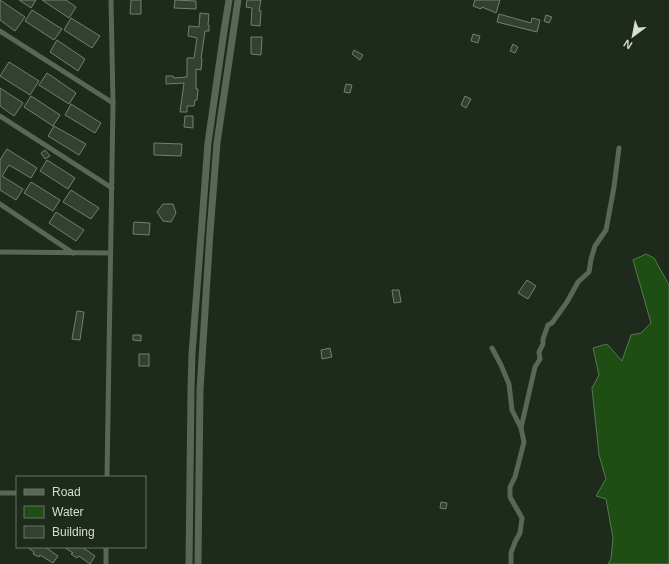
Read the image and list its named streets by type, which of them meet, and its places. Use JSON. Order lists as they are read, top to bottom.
{
  "legend": ["Road", "Water", "Building"],
  "north": "bottom left"
}
